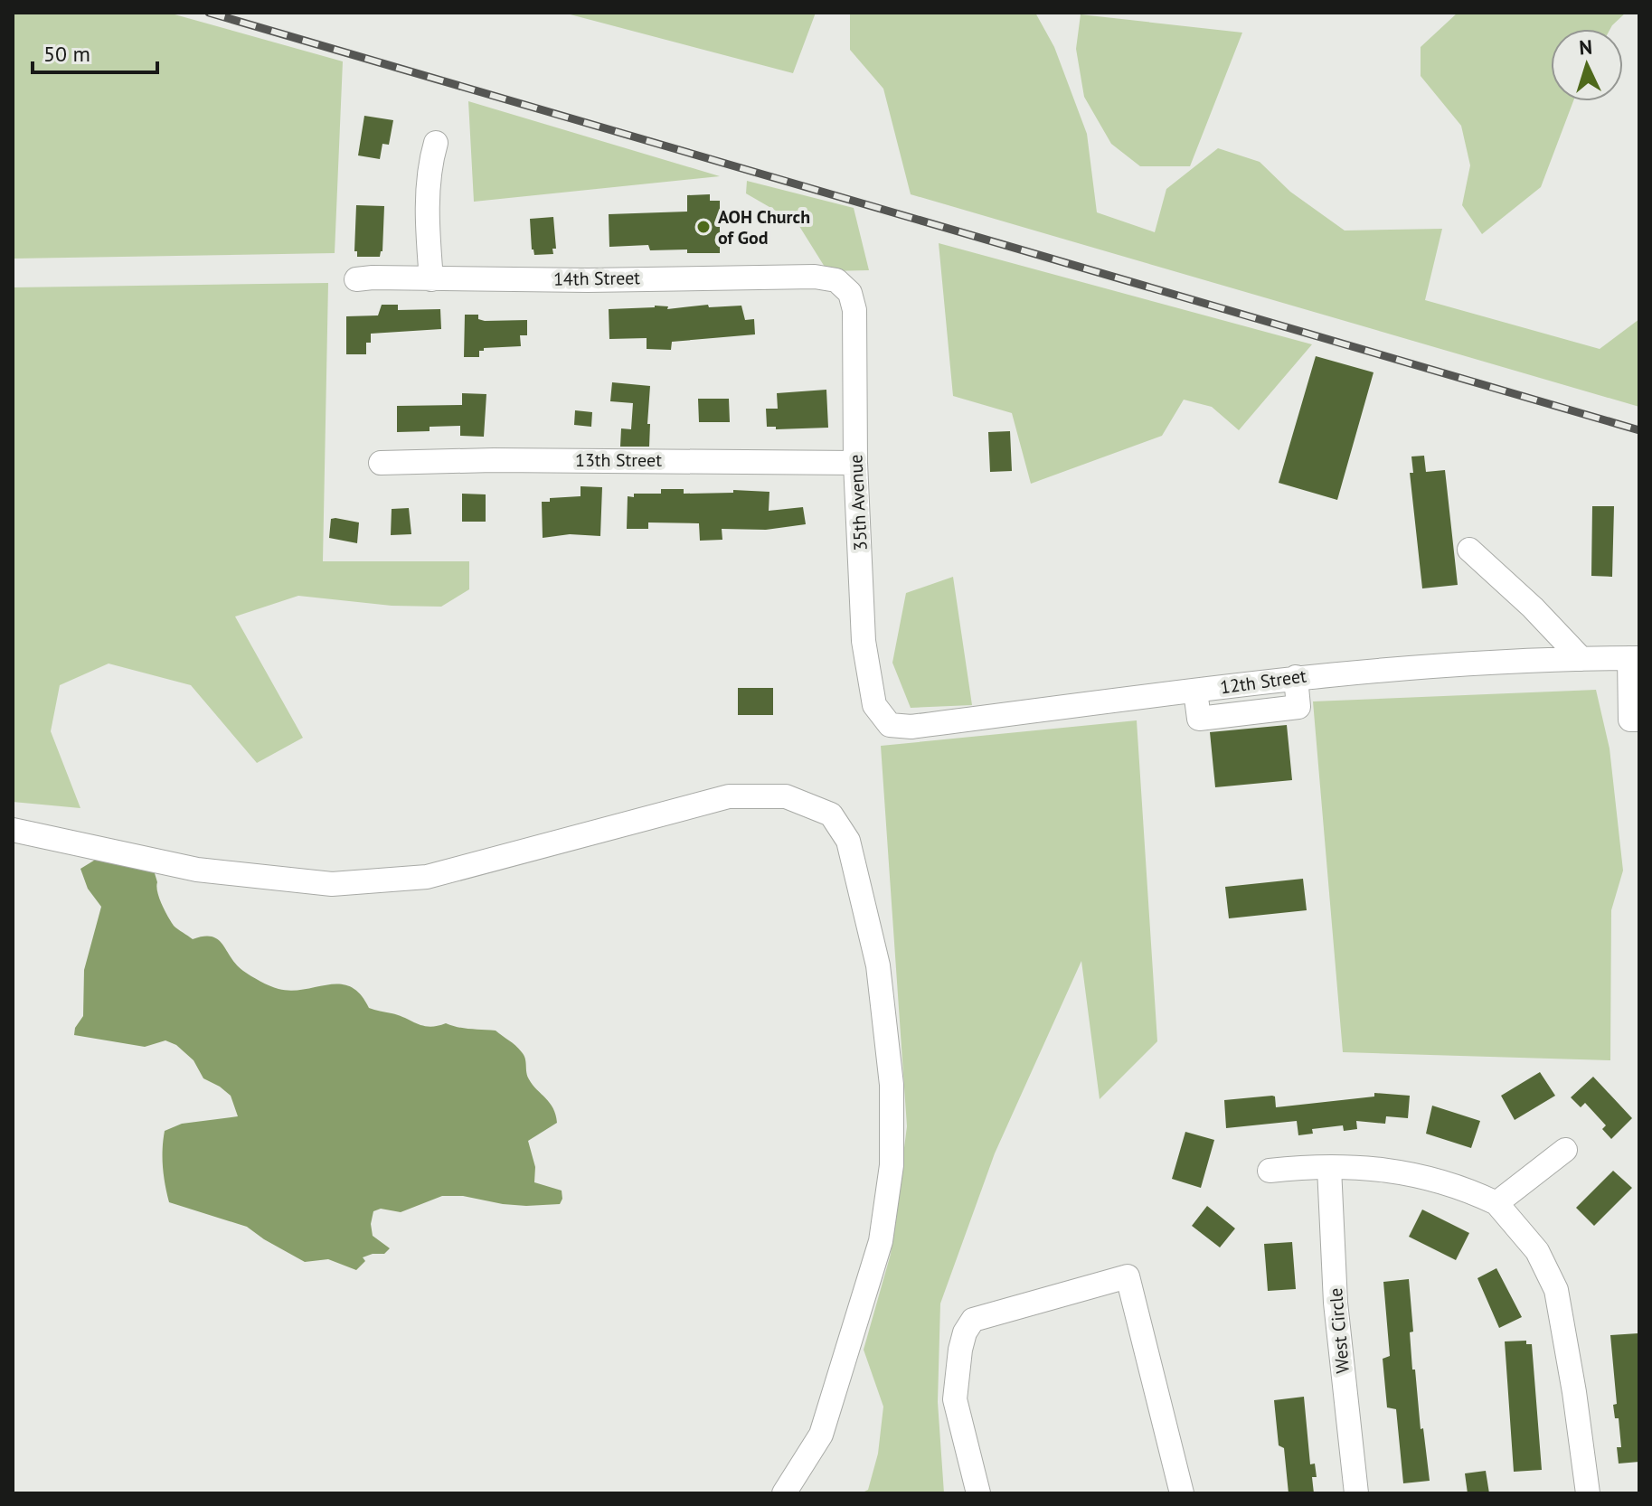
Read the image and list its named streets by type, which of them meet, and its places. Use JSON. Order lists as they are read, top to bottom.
{
  "streets": {
    "street": [
      "14th Street",
      "13th Street",
      "35th Avenue",
      "12th Street",
      "West Circle"
    ]
  },
  "crossings": [
    ["14th Street", "35th Avenue"],
    ["13th Street", "35th Avenue"],
    ["35th Avenue", "12th Street"]
  ],
  "places": ["AOH Church of God"],
  "scale_bar": "50 m",
  "north": "top"
}
